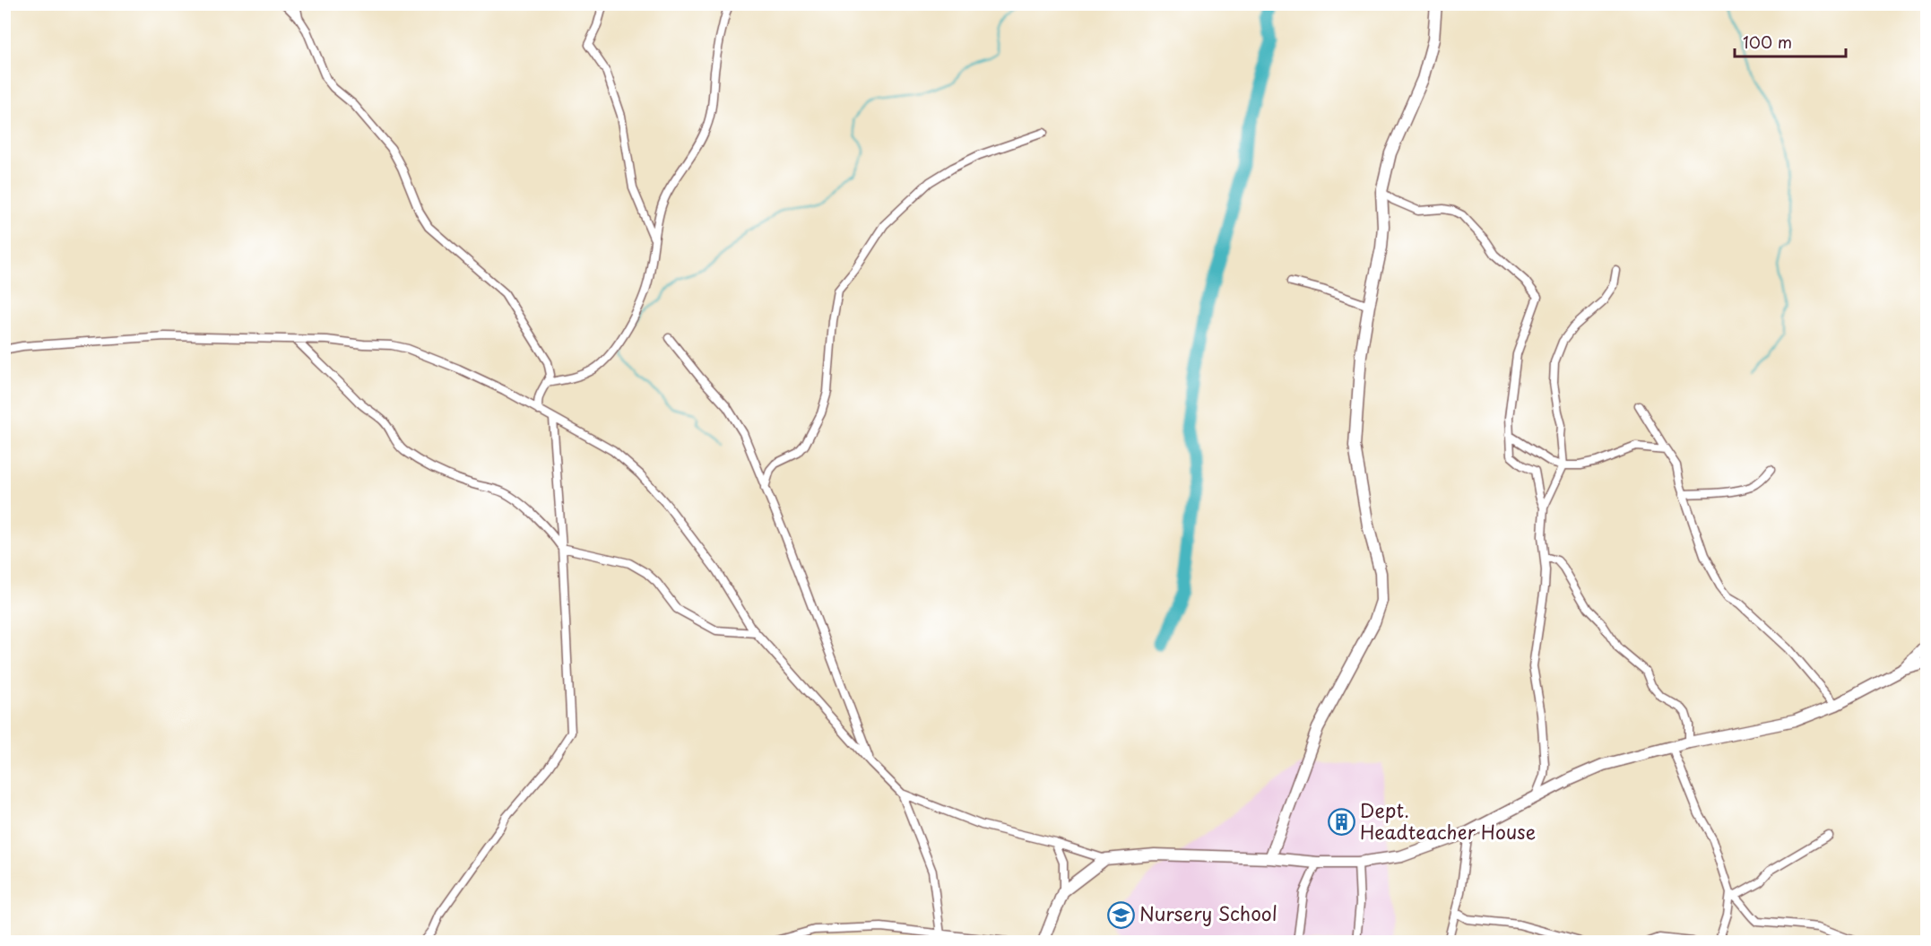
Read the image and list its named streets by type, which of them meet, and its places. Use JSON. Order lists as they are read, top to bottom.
{
  "places": {
    "building": ["Dept. Headteacher House"],
    "school or university": ["Nursery School"]
  },
  "scale_bar": "100 m"
}
